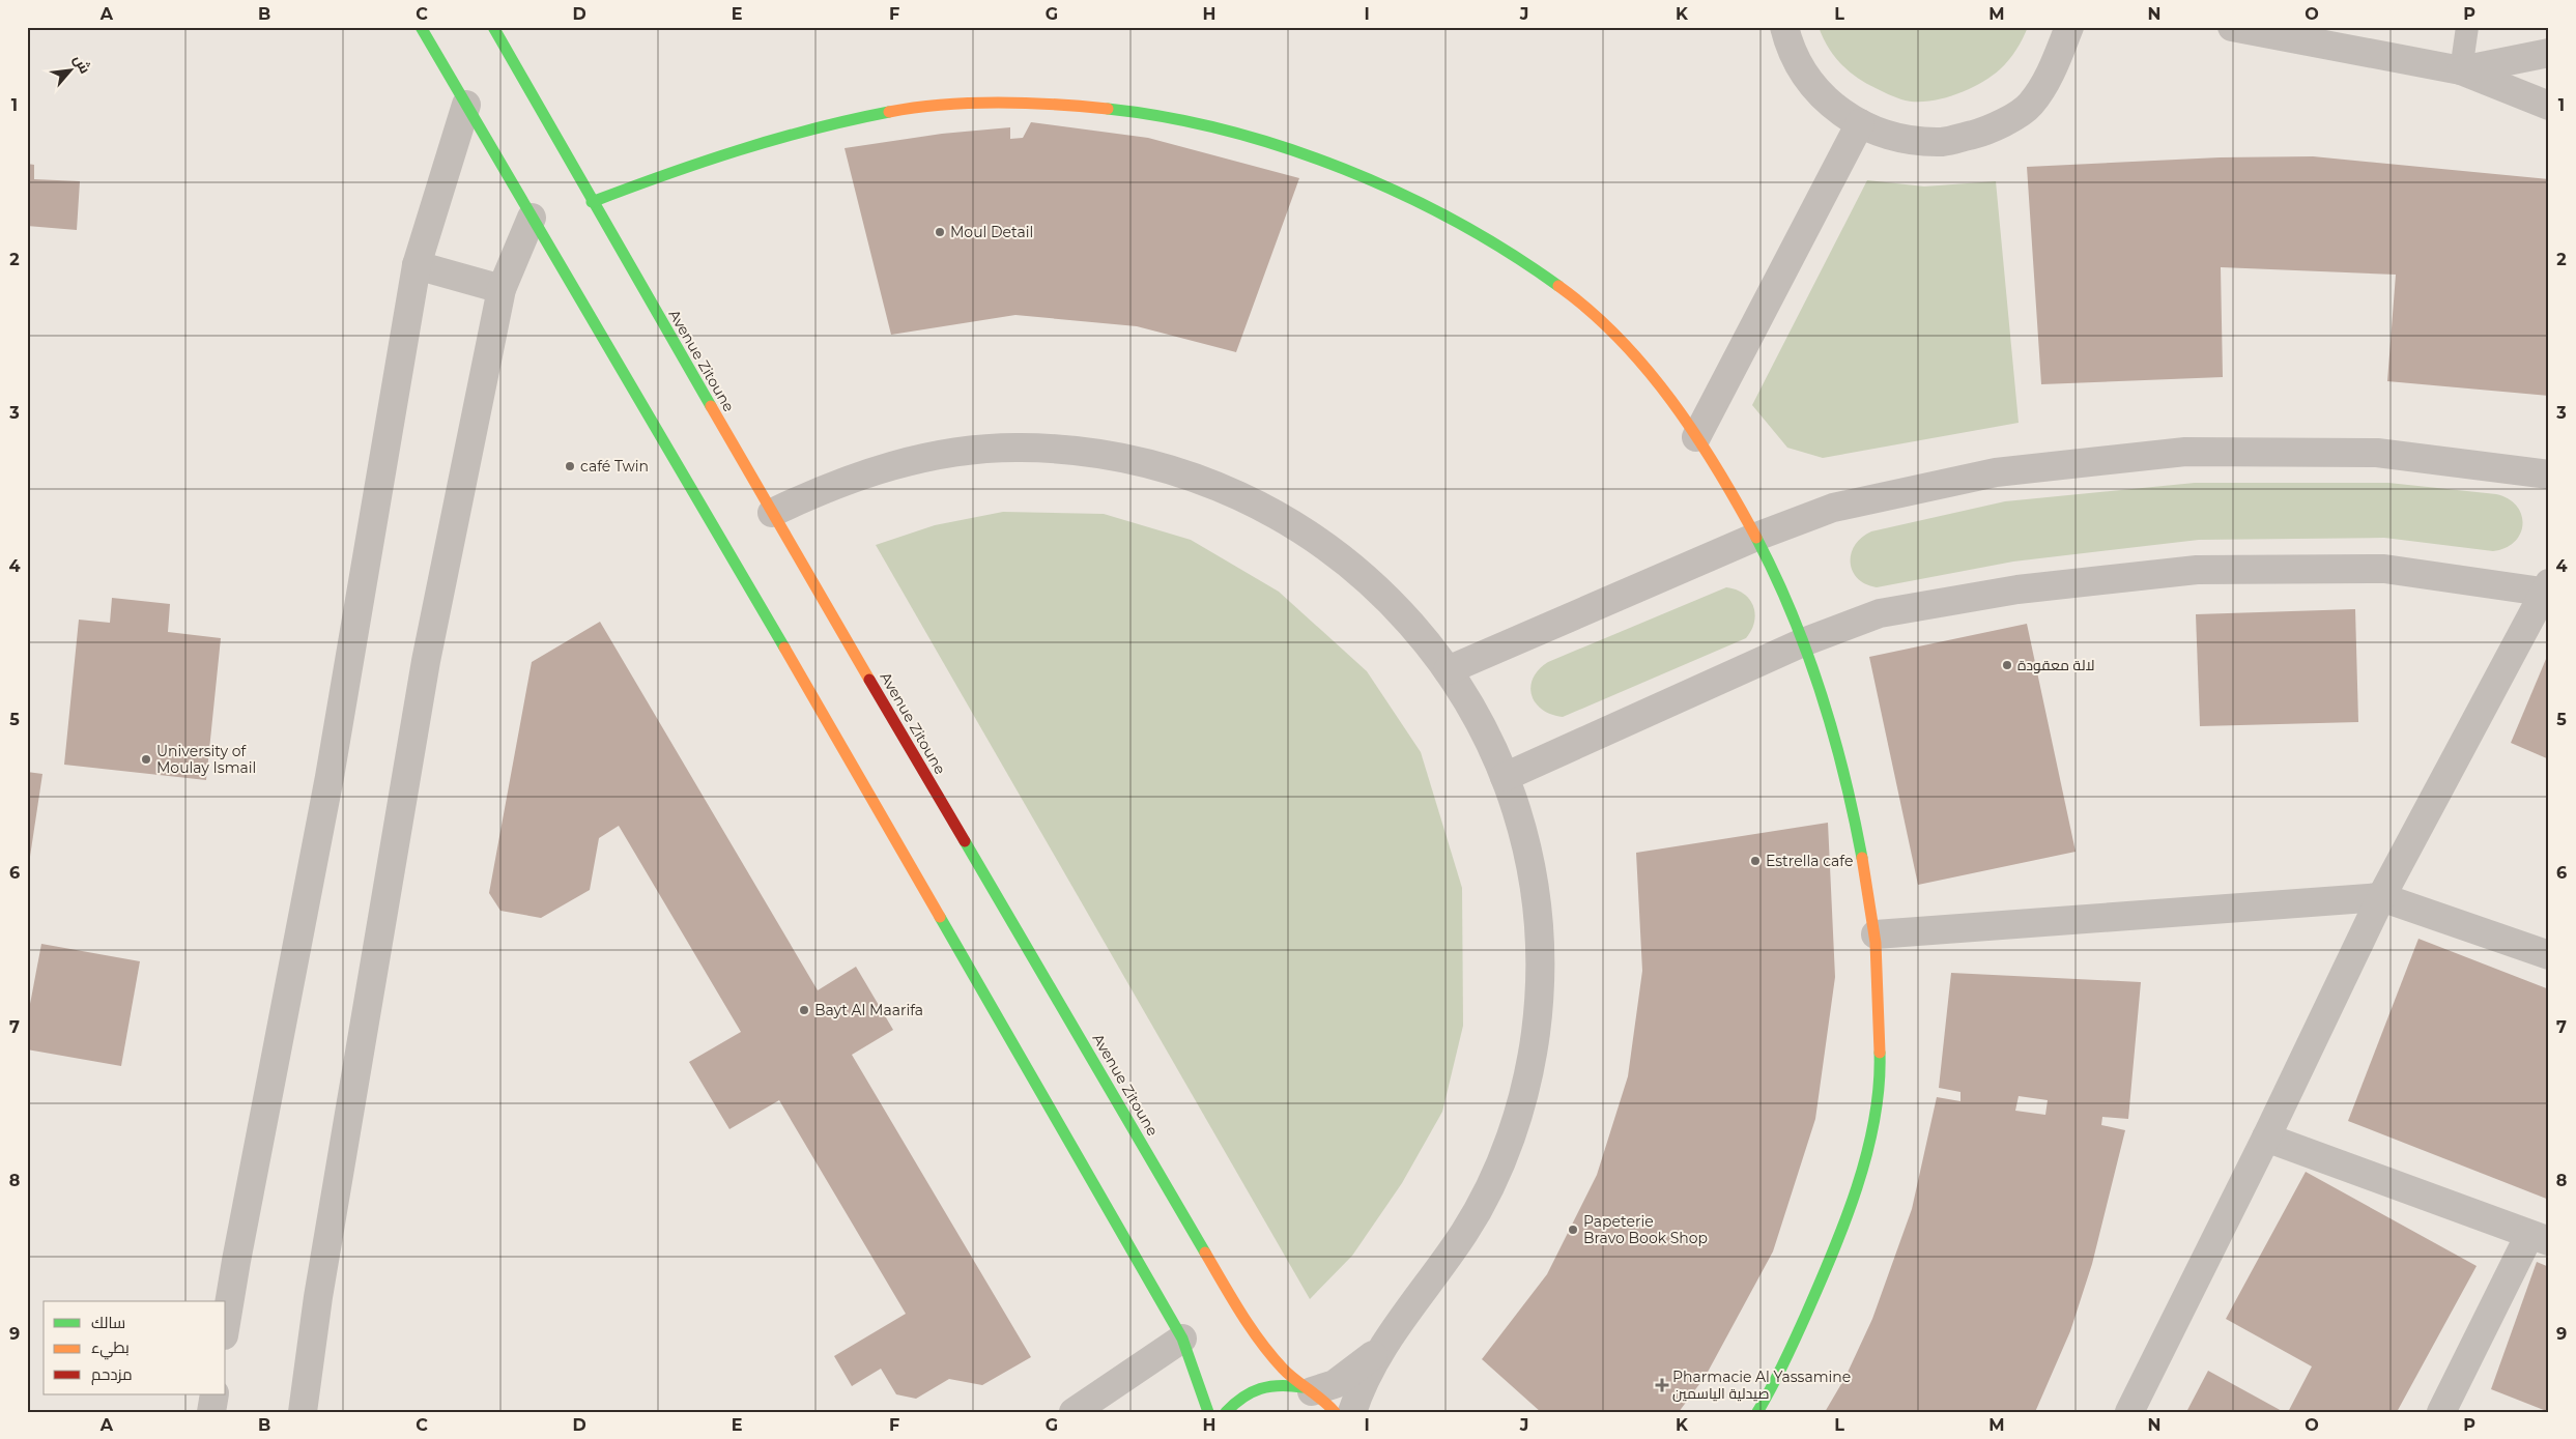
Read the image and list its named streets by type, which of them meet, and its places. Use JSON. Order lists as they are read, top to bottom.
{
  "streets": {
    "main road": ["Avenue Zitoune"]
  },
  "places": {
    "other": [
      "Moul Detail",
      "café Twin",
      "لالة معقودة",
      "University of Moulay Ismail",
      "Estrella cafe",
      "Bayt Al Maarifa",
      "Papeterie Bravo Book Shop"
    ],
    "health": ["Pharmacie Al Yassamine صيدلية الياسمين"]
  },
  "legend": ["سالك", "بطيء", "مزدحم"],
  "north": "top right",
  "grid": {
    "columns": [
      "A",
      "B",
      "C",
      "D",
      "E",
      "F",
      "G",
      "H",
      "I",
      "J",
      "K",
      "L",
      "M",
      "N",
      "O",
      "P"
    ],
    "rows": [
      "1",
      "2",
      "3",
      "4",
      "5",
      "6",
      "7",
      "8",
      "9"
    ]
  }
}
